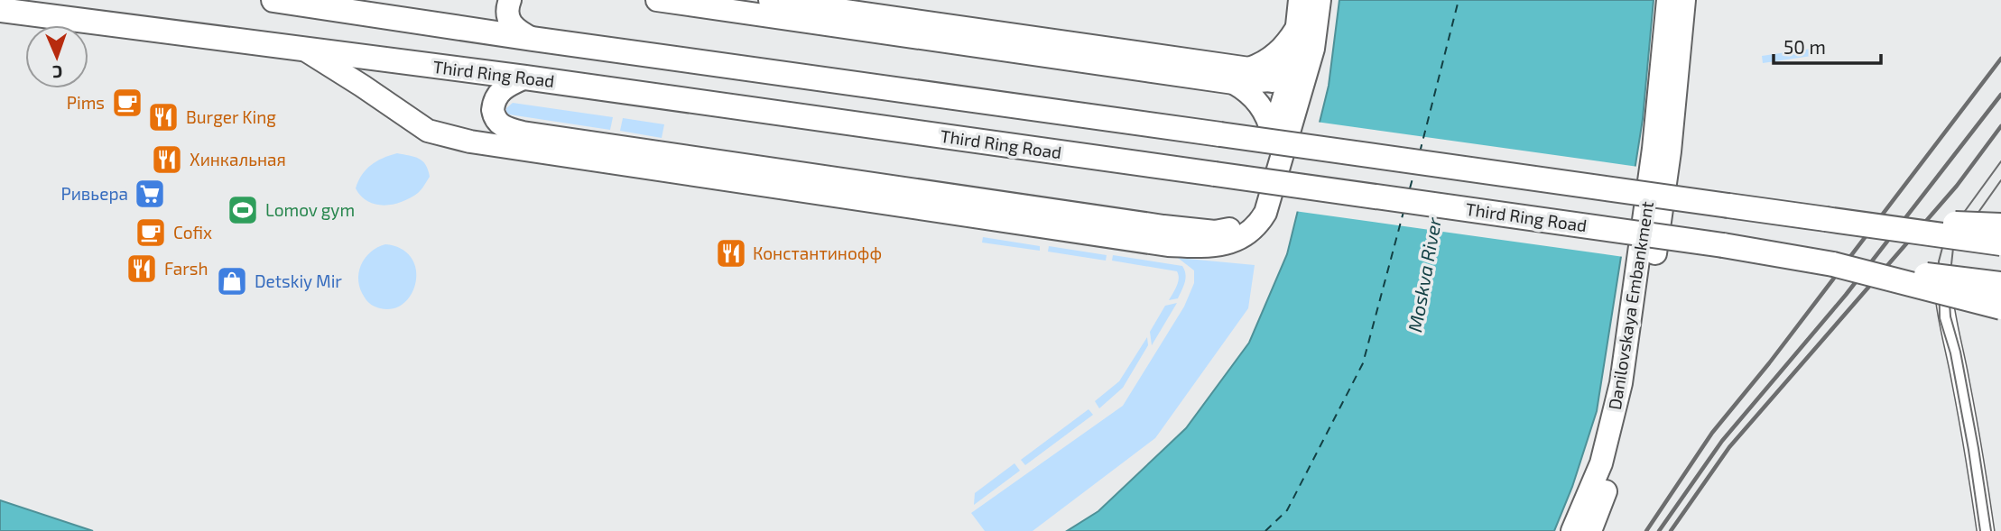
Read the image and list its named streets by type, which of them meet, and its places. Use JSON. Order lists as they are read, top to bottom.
{
  "streets": {
    "main road": ["Third Ring Road", "Danilovskaya Embankment"]
  },
  "water": ["Moskva River"],
  "places": {
    "cafe": ["Pims", "Cofix"],
    "restaurant": [
      "Burger King",
      "Хинкальная",
      "Константинофф",
      "Farsh"
    ],
    "supermarket": ["Ривьера"],
    "sports": ["Lomov gym"],
    "shop": ["Detskiy Mir"]
  },
  "scale_bar": "50 m",
  "north": "bottom"
}
